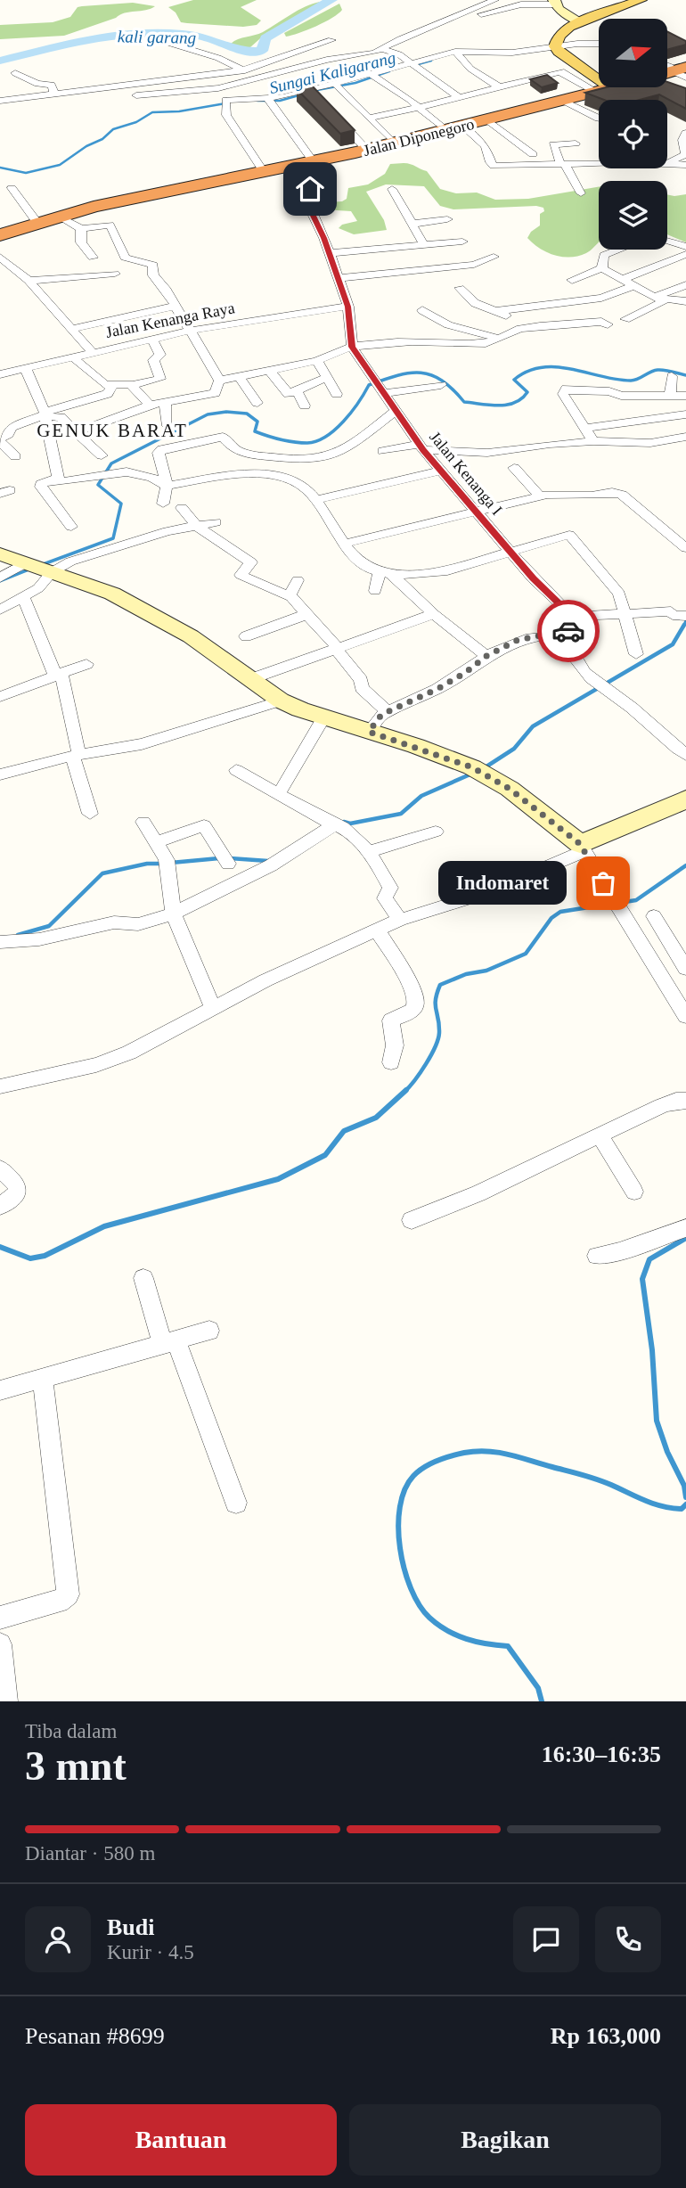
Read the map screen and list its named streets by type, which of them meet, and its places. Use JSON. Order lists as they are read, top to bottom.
{
  "streets": {
    "highway": ["Jalan Diponegoro"],
    "street": ["Jalan Kenanga Raya", "Jalan Kenanga I"]
  },
  "crossings": [
    ["Jalan Diponegoro", "Jalan Kenanga I"],
    ["Jalan Kenanga Raya", "Jalan Kenanga I"]
  ],
  "districts": ["GENUK BARAT"],
  "water": ["kali garang", "Sungai Kaligarang"],
  "places": ["Indomaret"],
  "north": "right",
  "page": {
    "bubble": "Indomaret",
    "heading": ["3 mnt", "Tiba dalam", "16:30–16:35"],
    "panel": [
      "Budi",
      "Kurir · 4.5",
      "Pesanan #8699",
      "Rp 163,000"
    ],
    "bar": "Diantar · 580 m",
    "buttons": ["Bantuan", "Bagikan"]
  }
}
